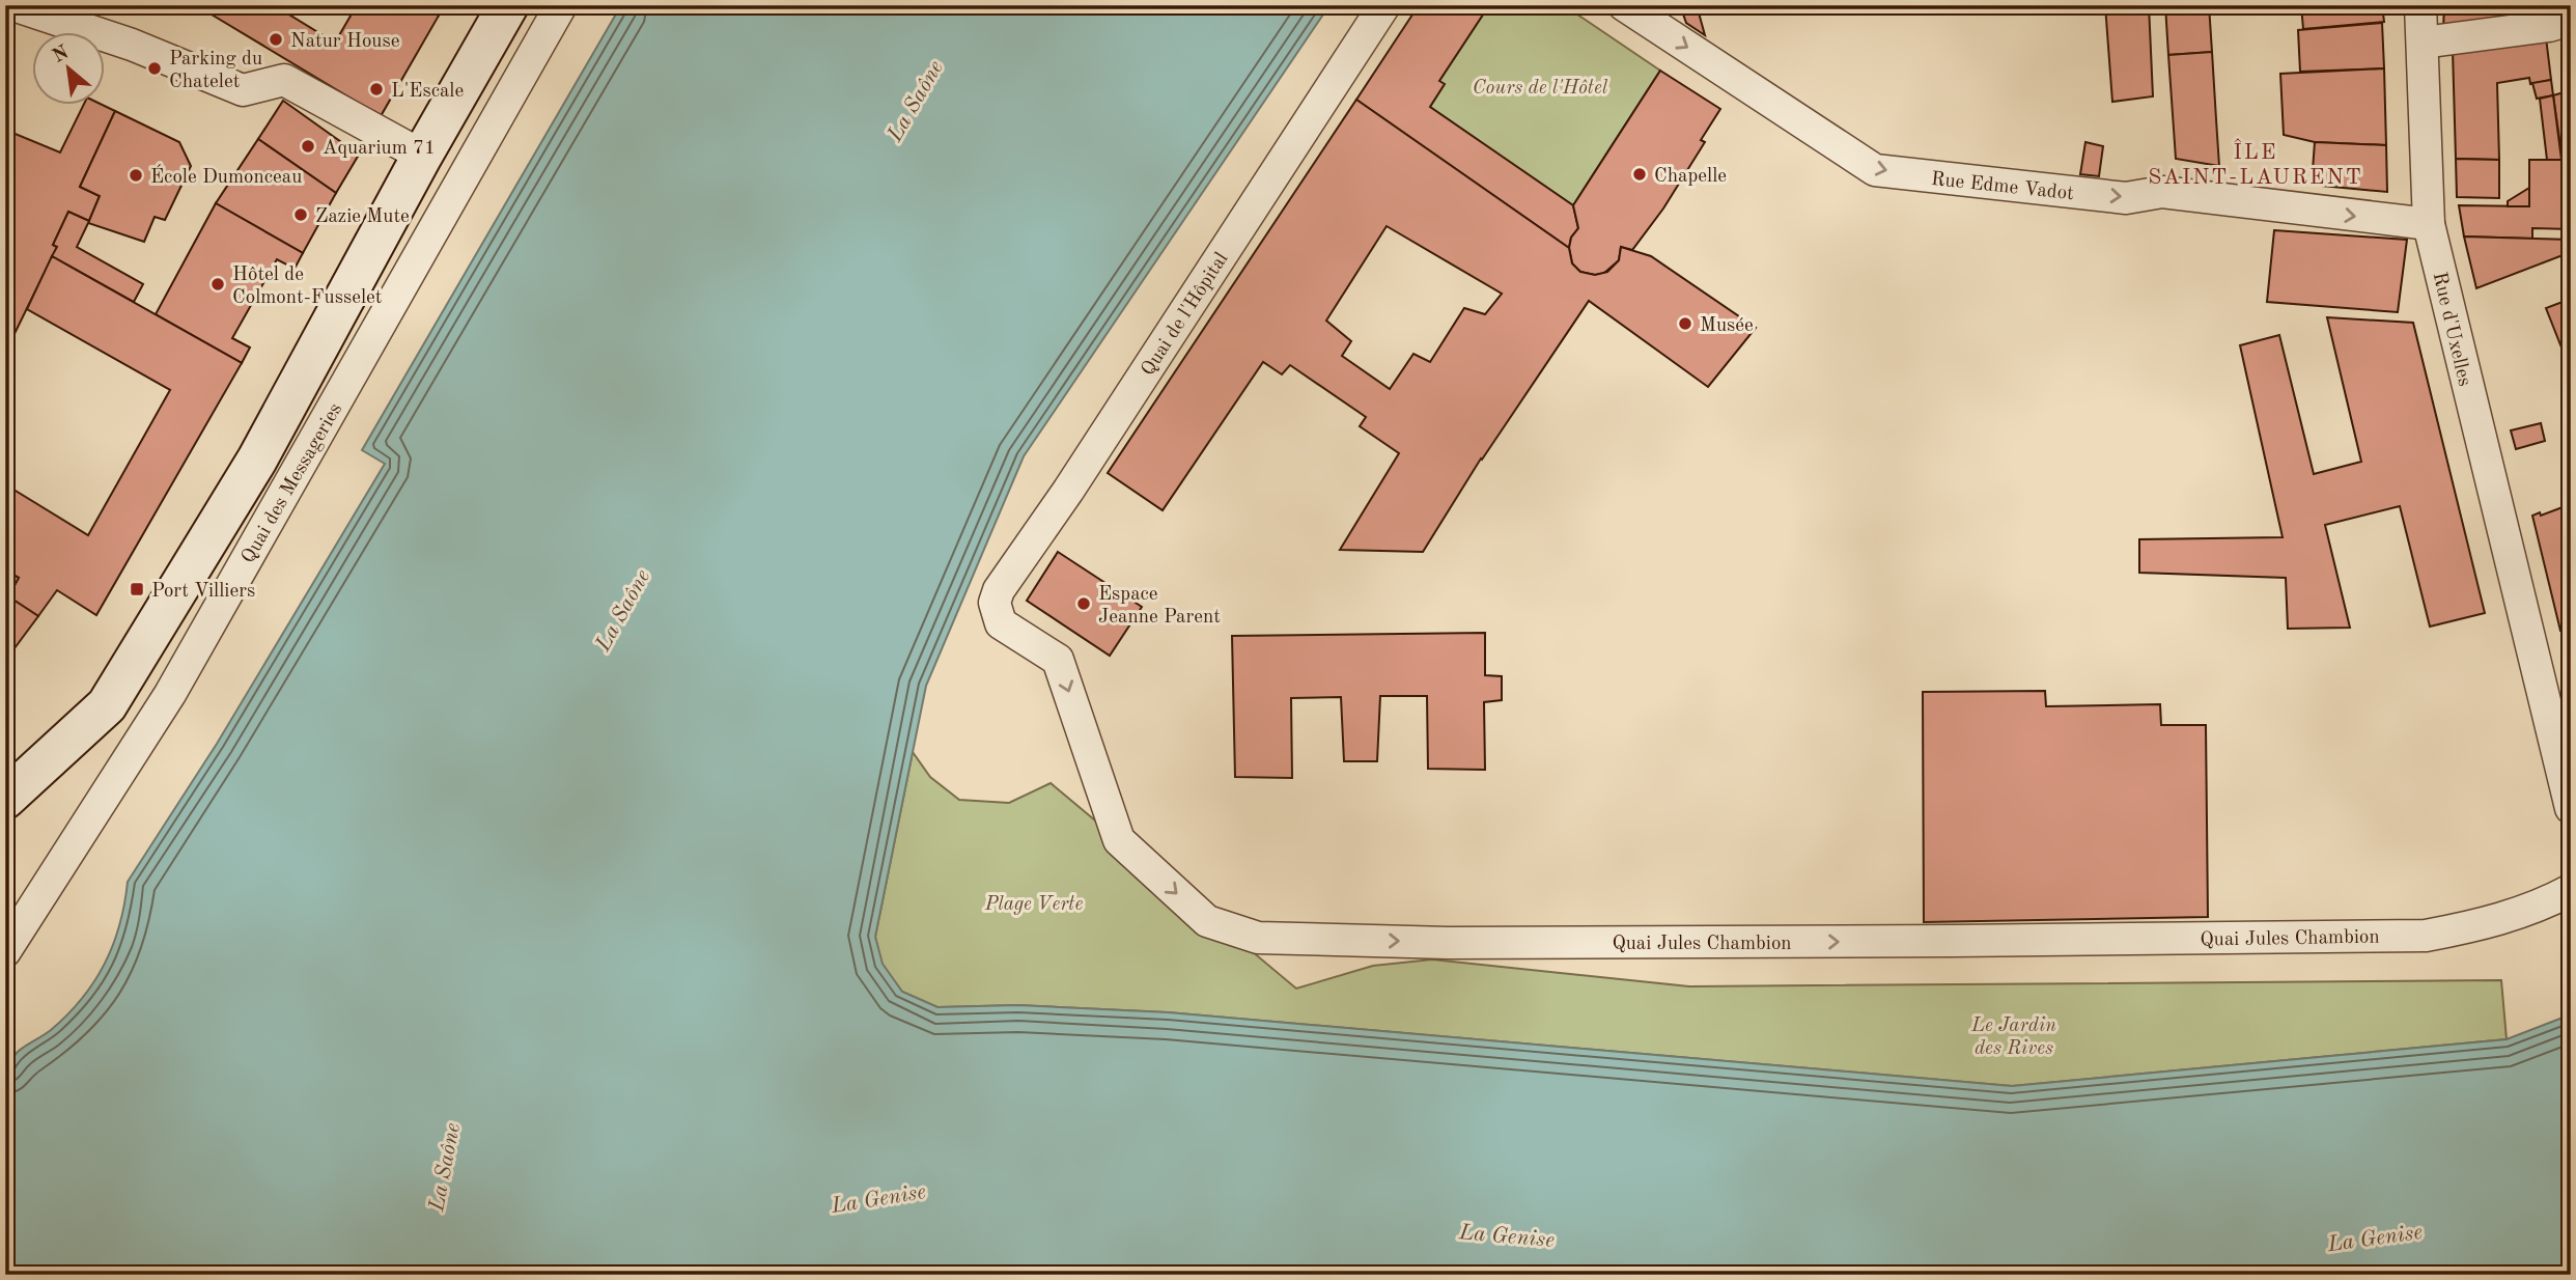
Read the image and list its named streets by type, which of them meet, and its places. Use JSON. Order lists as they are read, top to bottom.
{
  "streets": {
    "main road": ["Quai des Messageries"],
    "street": [
      "Rue Edme Vadot",
      "Quai de l'Hôpital",
      "Rue d'Uxelles",
      "Quai Jules Chambion"
    ]
  },
  "crossings": [
    ["Rue Edme Vadot", "Rue d'Uxelles"],
    ["Quai de l'Hôpital", "Quai Jules Chambion"]
  ],
  "one_way": ["Rue Edme Vadot", "Quai Jules Chambion"],
  "districts": ["ÎLE SAINT-LAURENT"],
  "water": ["La Saône", "La Genise"],
  "parks": ["Cours de l'Hôtel", "Plage Verte", "Le Jardin des Rives"],
  "places": {
    "other": [
      "Natur House",
      "Parking du Chatelet",
      "L'Escale",
      "Aquarium 71",
      "Chapelle",
      "École Dumonceau",
      "Zazie Mute",
      "Hôtel de Colmont-Fusselet",
      "Musée",
      "Espace Jeanne Parent"
    ],
    "transit": ["Port Villiers"]
  },
  "north": "top left"
}
